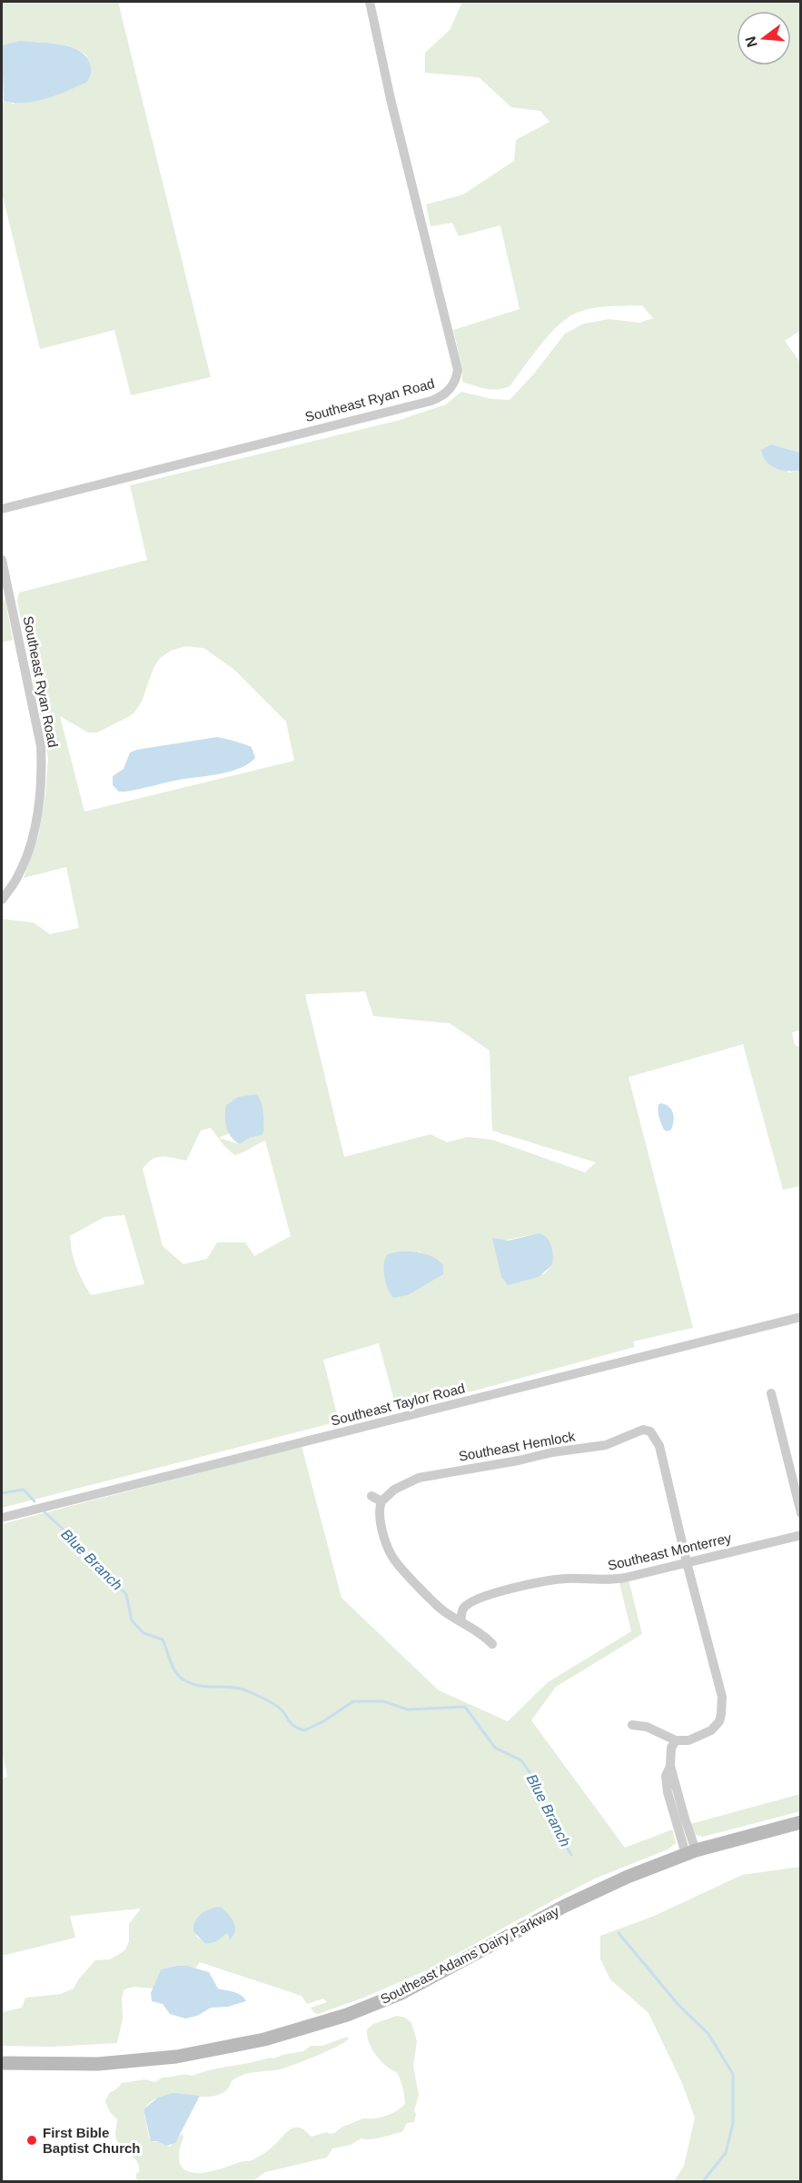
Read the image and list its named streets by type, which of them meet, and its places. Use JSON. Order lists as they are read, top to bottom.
{
  "streets": {
    "main road": ["Southeast Adams Dairy Parkway"],
    "street": [
      "Southeast Ryan Road",
      "Southeast Taylor Road",
      "Southeast Hemlock",
      "Southeast Monterrey"
    ]
  },
  "water": ["Blue Branch"],
  "places": ["First Bible Baptist Church"],
  "north": "left"
}
